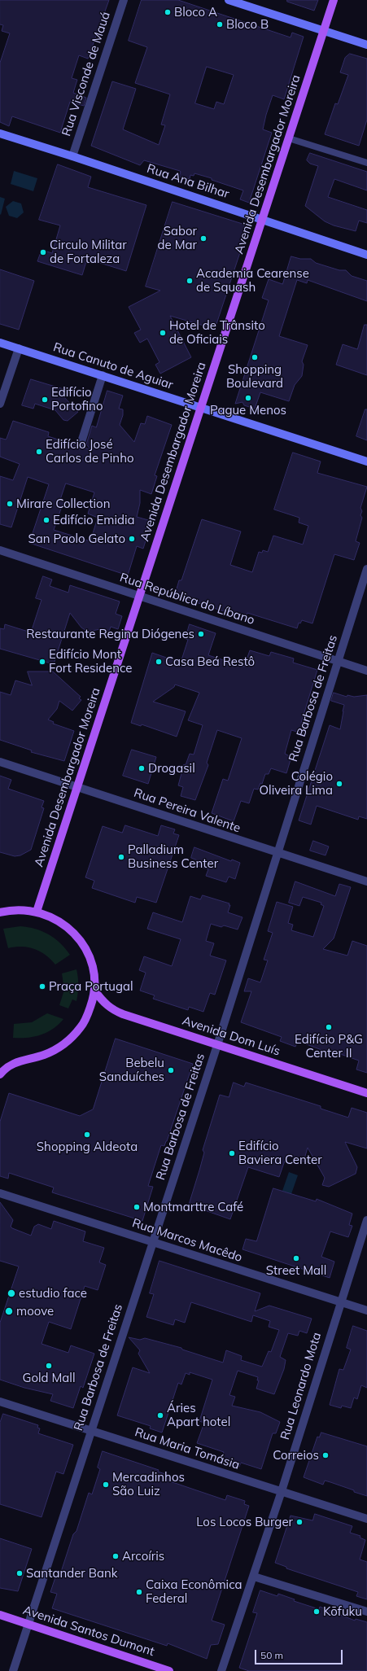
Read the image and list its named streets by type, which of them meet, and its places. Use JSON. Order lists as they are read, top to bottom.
{
  "streets": {
    "main road": ["Avenida Desembargador Moreira", "Avenida Dom Luís", "Avenida Santos Dumont"],
    "street": [
      "Rua Visconde de Mauá",
      "Rua Ana Bilhar",
      "Rua Canuto de Aguiar",
      "Rua República do Líbano",
      "Rua Barbosa de Freitas",
      "Rua Pereira Valente",
      "Rua Marcos Macêdo",
      "Rua Leonardo Mota",
      "Rua Maria Tomásia"
    ]
  },
  "crossings": [
    ["Rua Visconde de Mauá", "Rua Ana Bilhar"],
    ["Avenida Desembargador Moreira", "Rua Ana Bilhar"],
    ["Avenida Desembargador Moreira", "Rua Canuto de Aguiar"],
    ["Avenida Desembargador Moreira", "Rua República do Líbano"],
    ["Avenida Desembargador Moreira", "Rua Pereira Valente"],
    ["Rua República do Líbano", "Rua Barbosa de Freitas"],
    ["Rua Barbosa de Freitas", "Rua Pereira Valente"],
    ["Rua Barbosa de Freitas", "Avenida Dom Luís"],
    ["Rua Barbosa de Freitas", "Rua Marcos Macêdo"],
    ["Rua Barbosa de Freitas", "Rua Maria Tomásia"],
    ["Rua Barbosa de Freitas", "Avenida Santos Dumont"],
    ["Rua Marcos Macêdo", "Rua Leonardo Mota"],
    ["Rua Leonardo Mota", "Rua Maria Tomásia"]
  ],
  "places": [
    "Bloco A",
    "Bloco B",
    "Sabor de Mar",
    "Circulo Militar de Fortaleza",
    "Academia Cearense de Squash",
    "Hotel de Trânsito de Oficiais",
    "Shopping Boulevard",
    "Pague Menos",
    "Edifício Portofino",
    "Edifício José Carlos de Pinho",
    "Mirare Collection",
    "Edifício Emidia",
    "San Paolo Gelato",
    "Restaurante Regina Diógenes",
    "Edifício Mont Fort Residence",
    "Casa Beá Restô",
    "Drogasil",
    "Colégio Oliveira Lima",
    "Palladium Business Center",
    "Praça Portugal",
    "Edifício P&G Center II",
    "Bebelu Sanduíches",
    "Shopping Aldeota",
    "Edifício Baviera Center",
    "Montmarttre Café",
    "Street Mall",
    "estudio face",
    "moove",
    "Gold Mall",
    "Áries Apart hotel",
    "Correios",
    "Mercadinhos São Luiz",
    "Los Locos Burger",
    "Arcoíris",
    "Santander Bank",
    "Caixa Econômica Federal",
    "Kōfuku"
  ],
  "scale_bar": "50 m"
}
